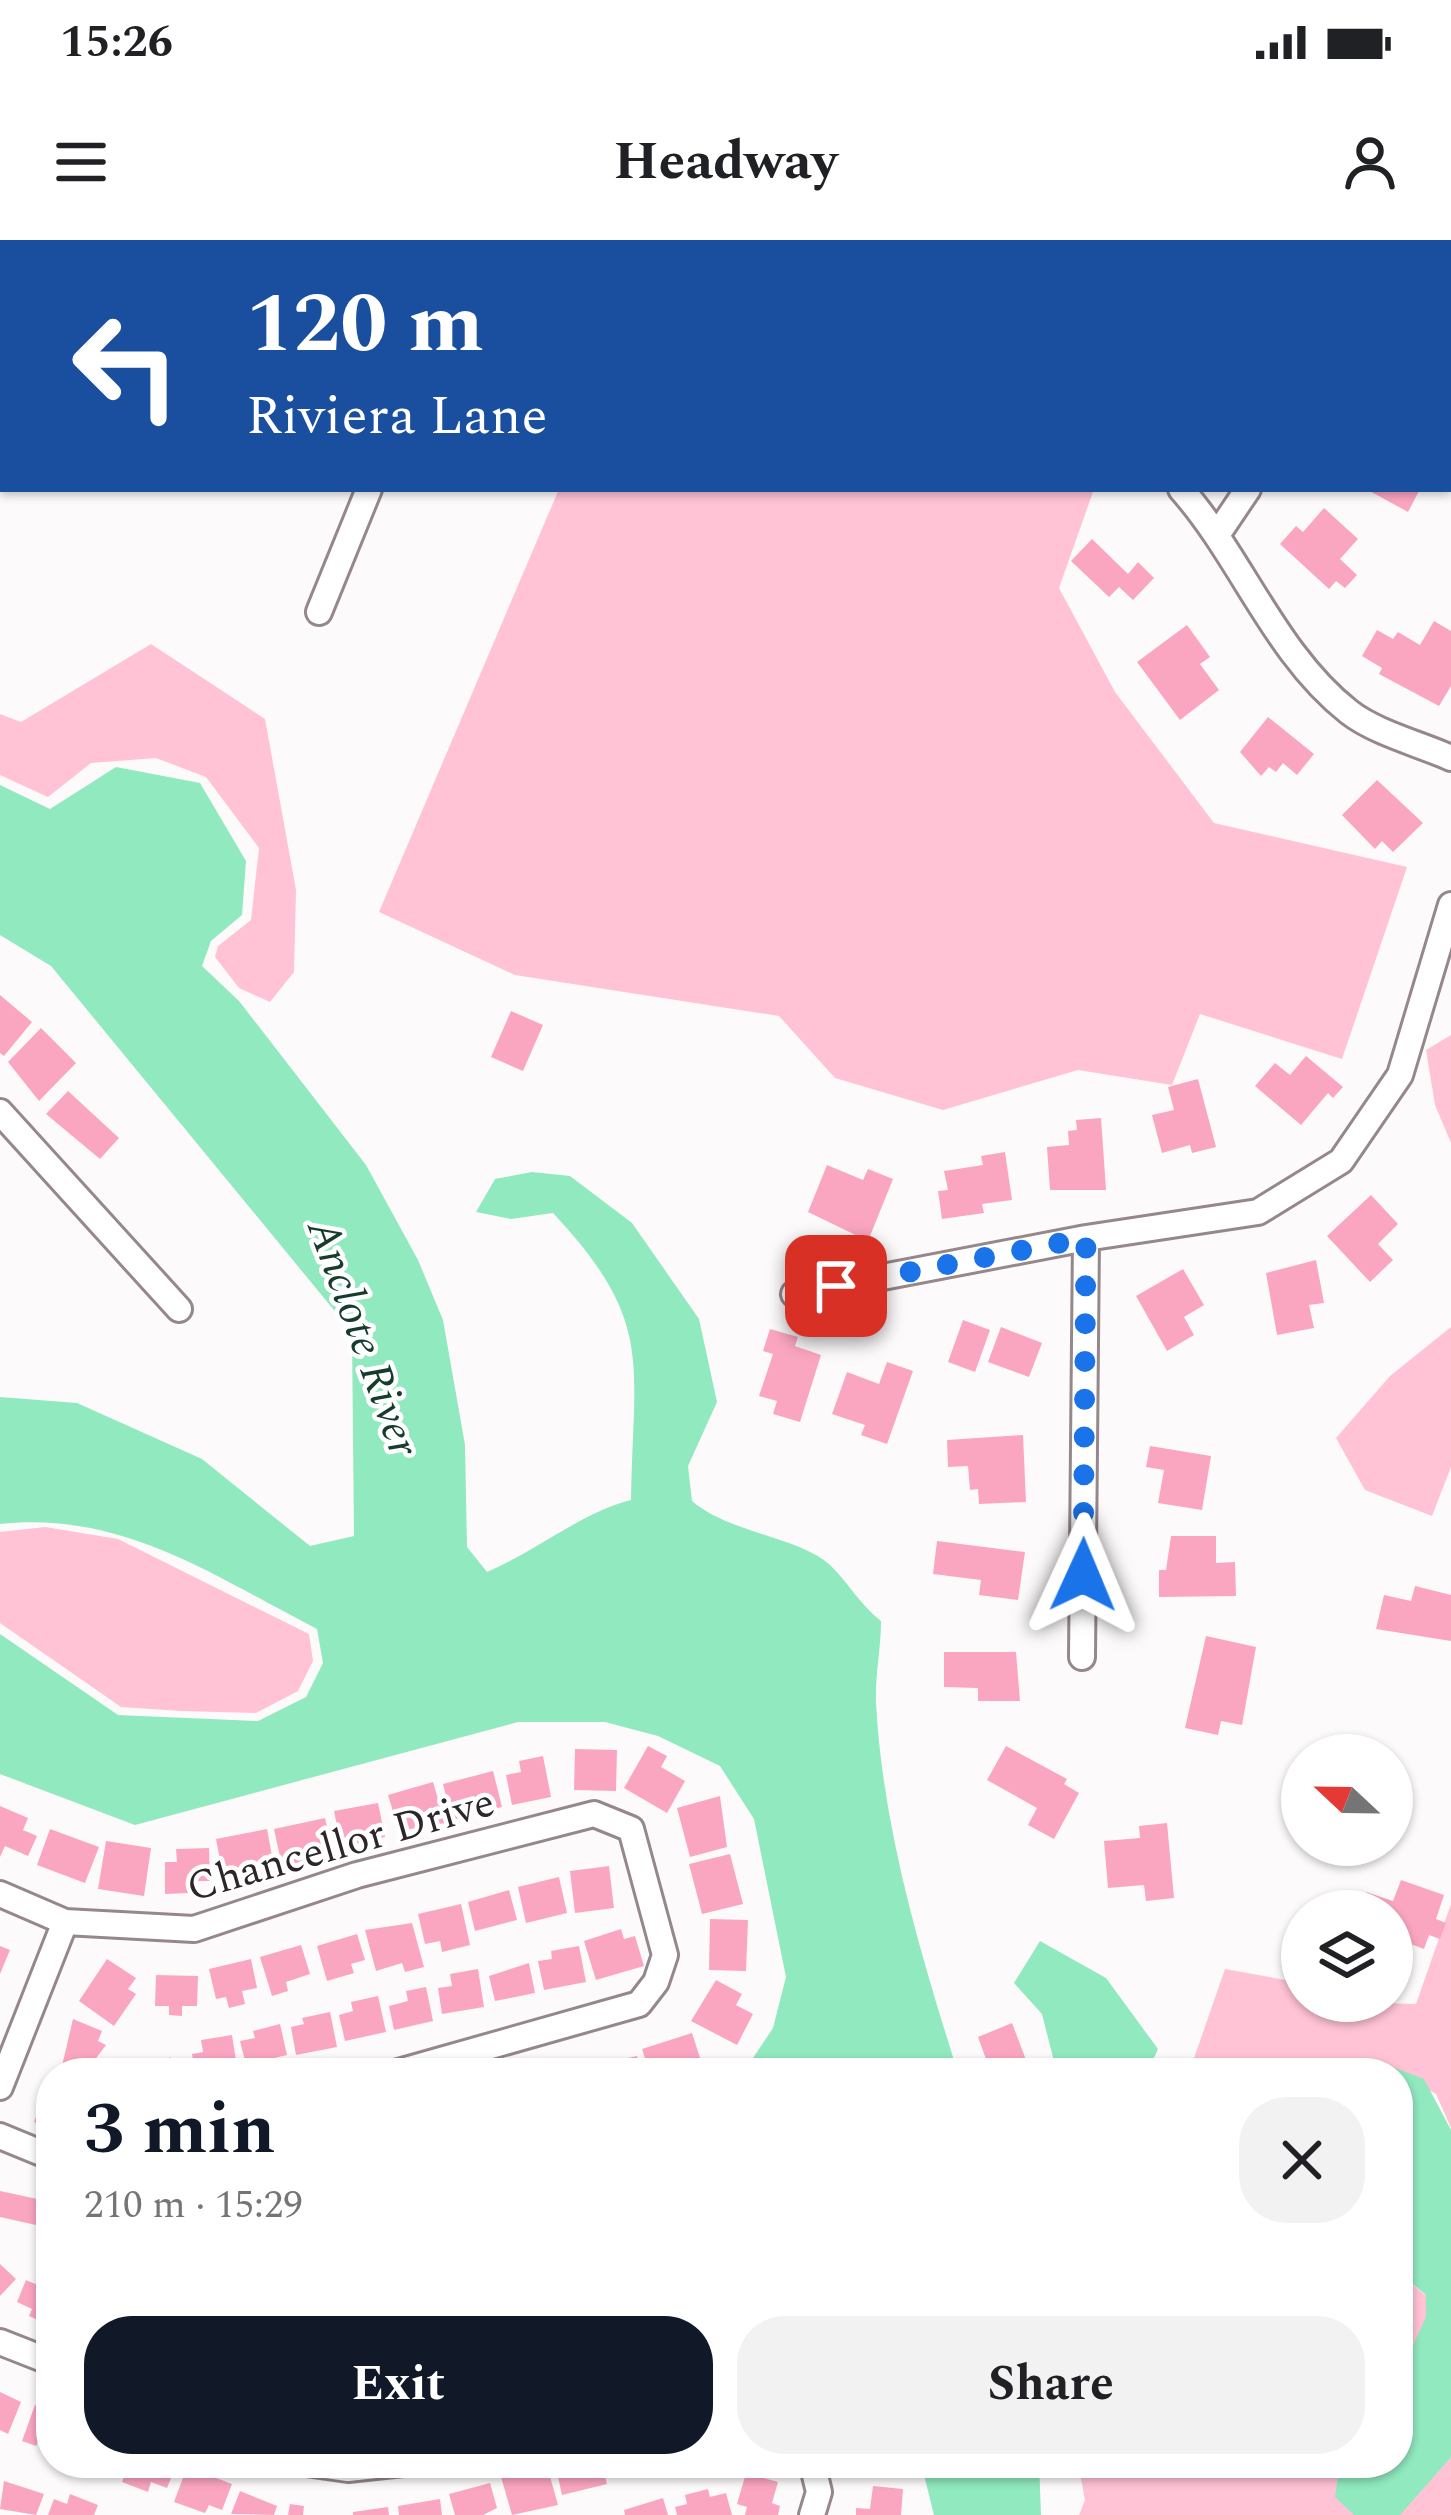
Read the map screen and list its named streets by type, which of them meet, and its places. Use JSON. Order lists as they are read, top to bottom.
{
  "streets": {
    "street": ["Chancellor Drive"]
  },
  "water": ["Anclote River"],
  "north": "left",
  "page": {
    "status": "15:26",
    "header": "Headway",
    "turn": ["120 m", "Riviera Lane"],
    "heading": ["3 min", "210 m · 15:29"],
    "buttons": ["Exit", "Share"]
  }
}
